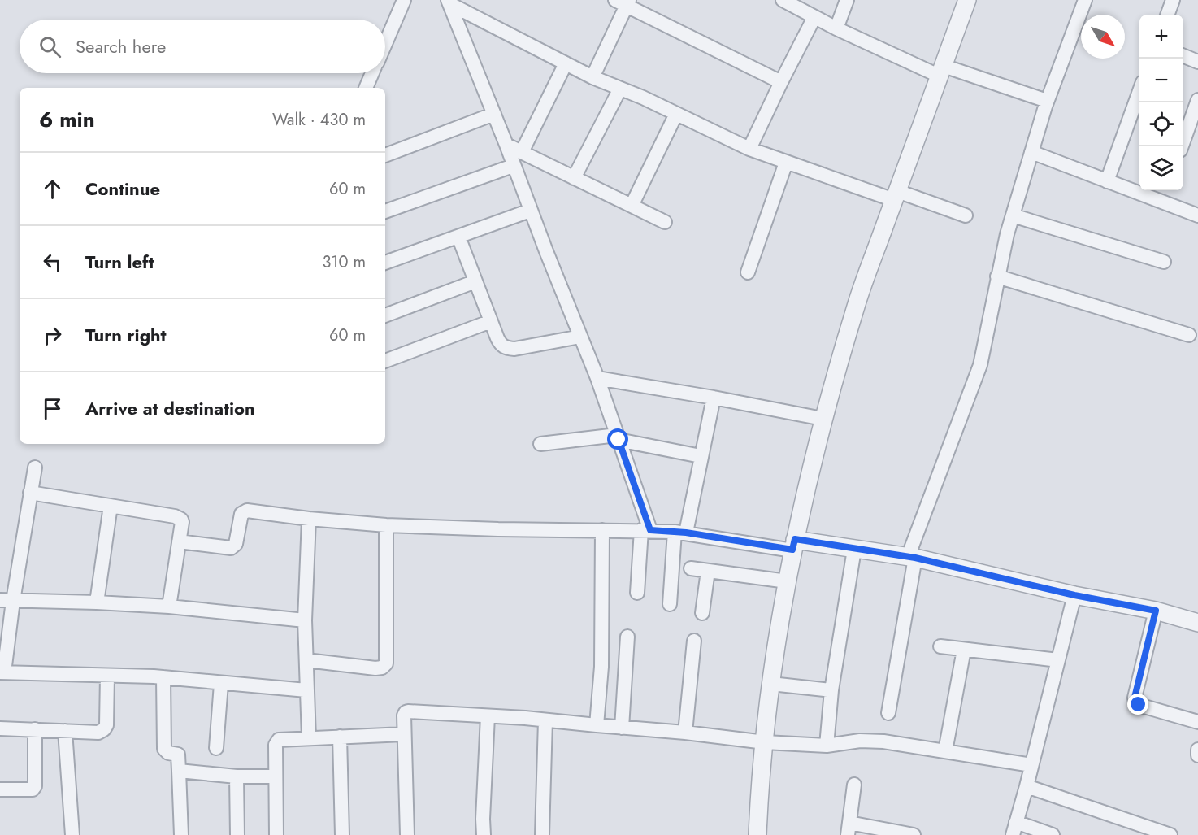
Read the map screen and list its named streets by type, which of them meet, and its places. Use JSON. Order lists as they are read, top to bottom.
{
  "north": "bottom right",
  "page": {
    "map_buttons": ["+", "−"],
    "search": "Search here",
    "heading": ["6 min", "Walk · 430 m"],
    "list": [
      ["Continue", "60 m"],
      ["Turn left", "310 m"],
      ["Turn right", "60 m"],
      "Arrive at destination"
    ]
  }
}
